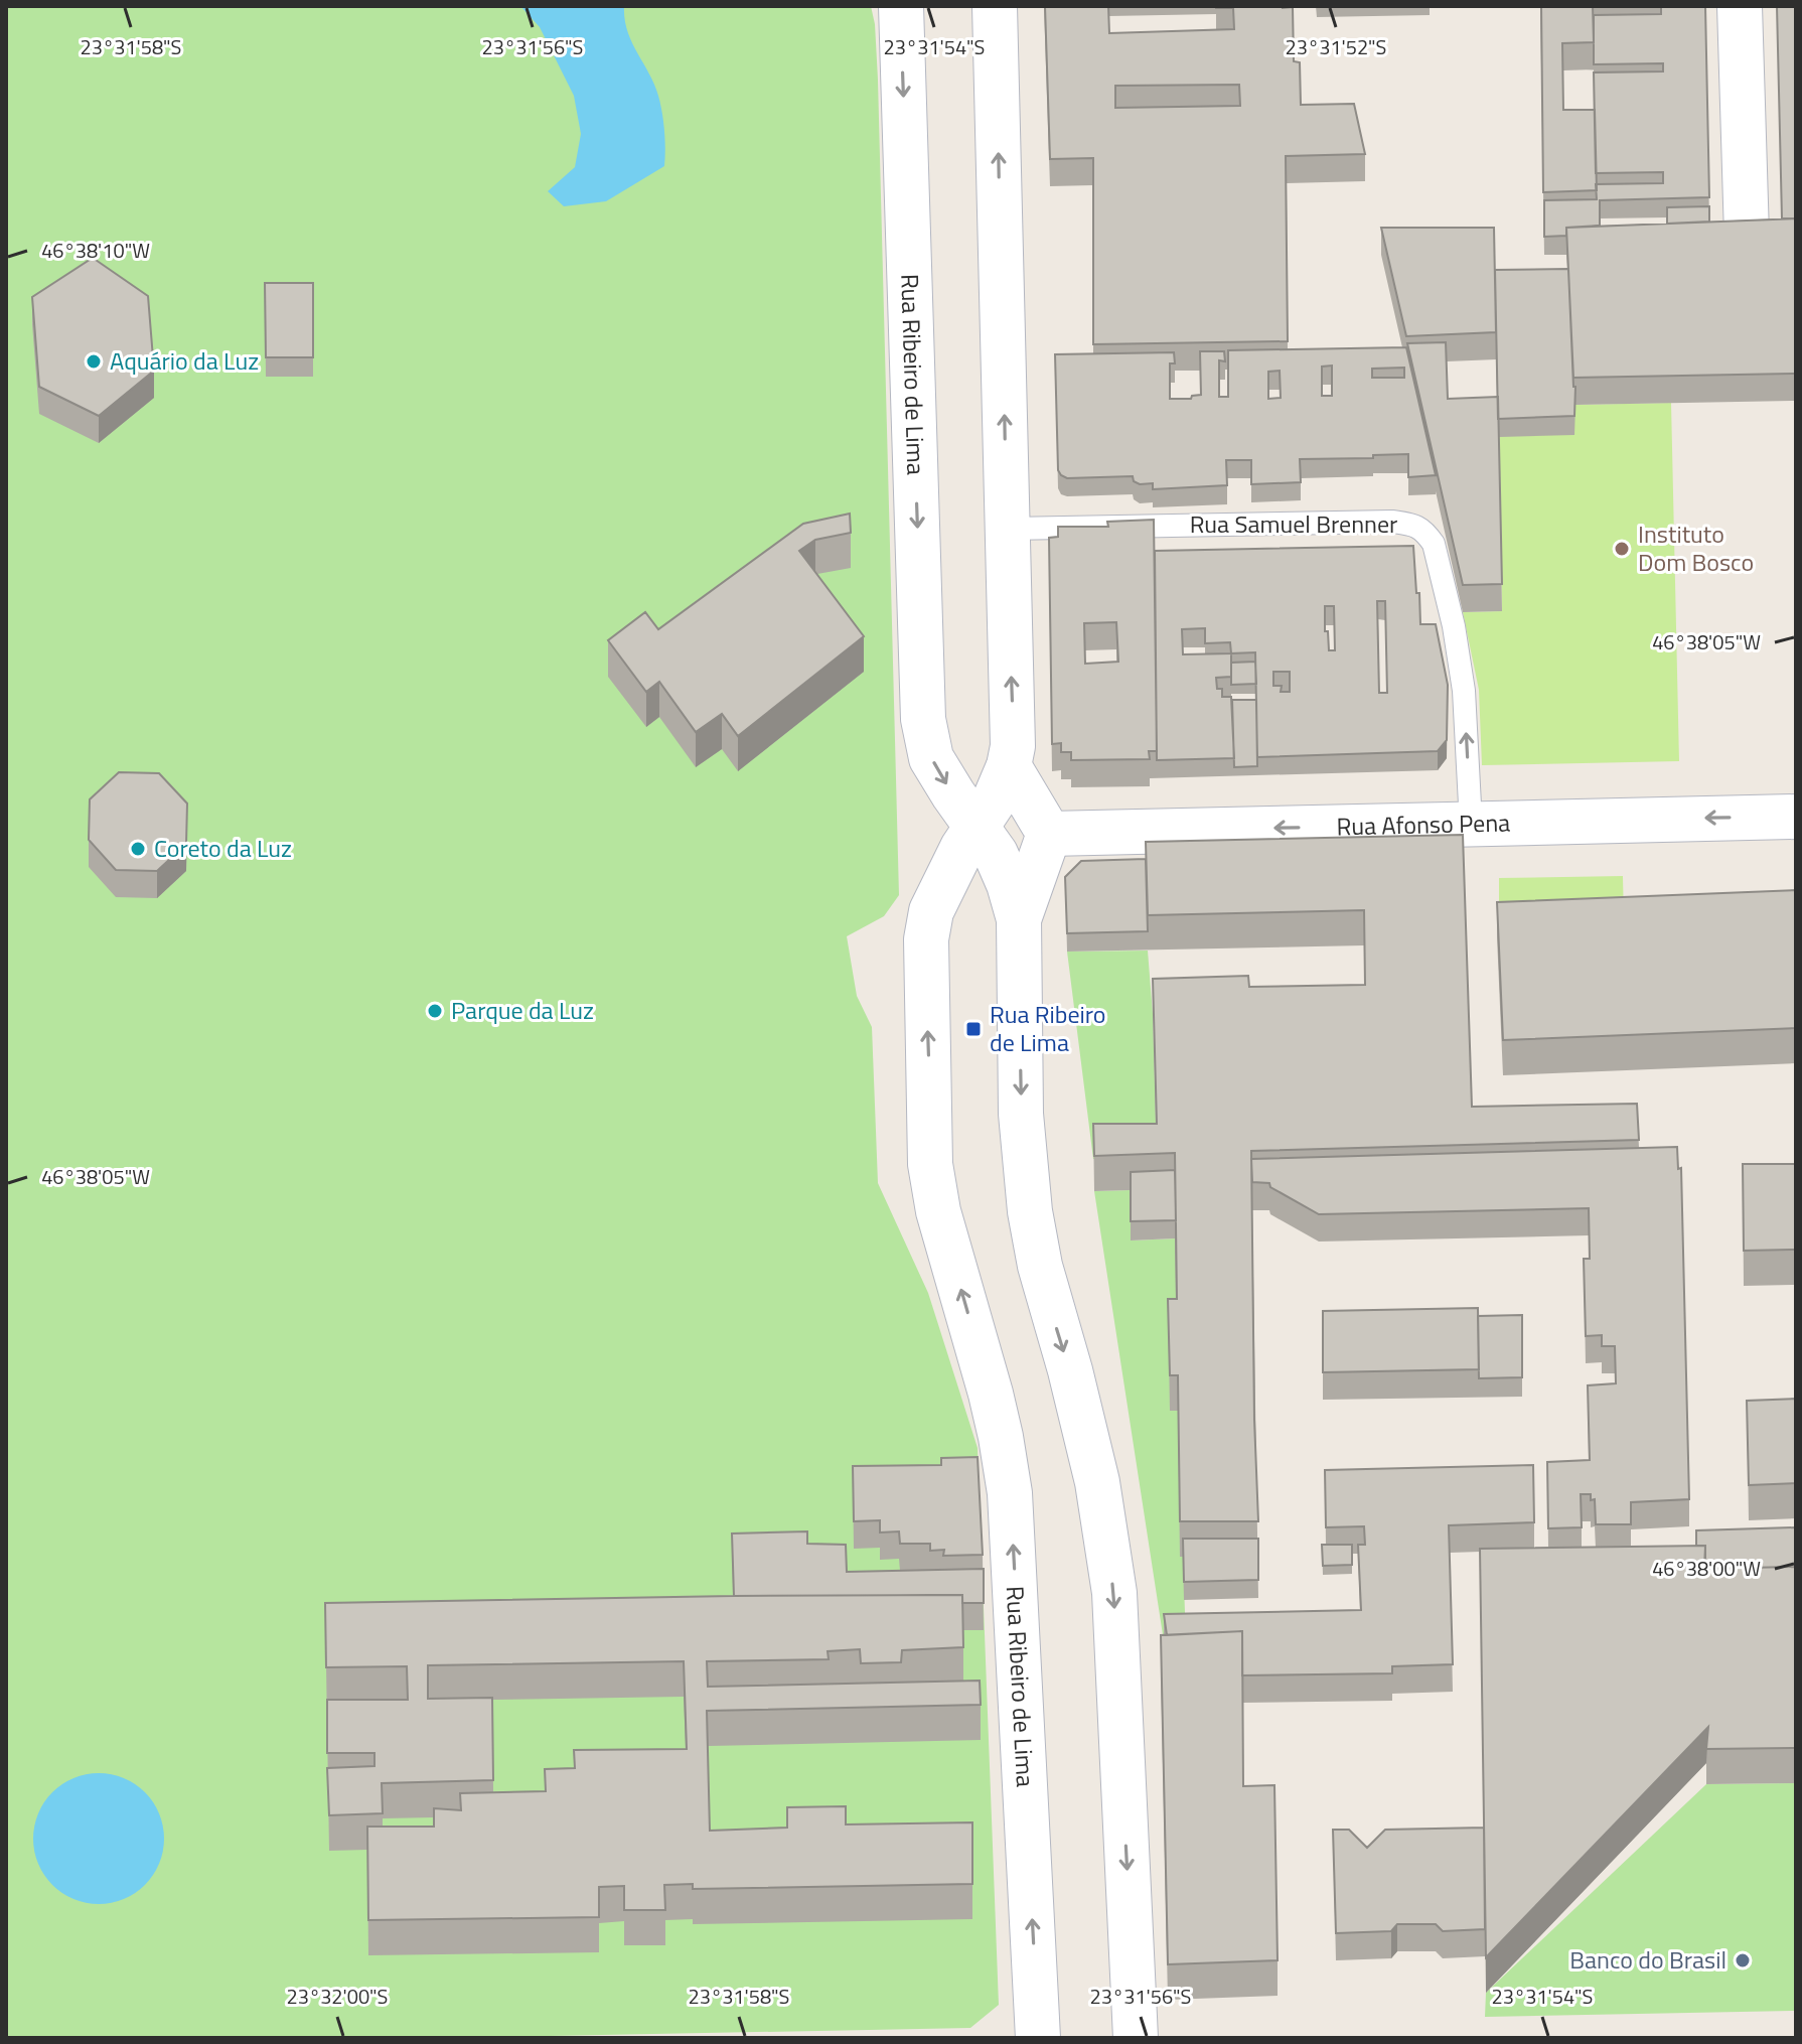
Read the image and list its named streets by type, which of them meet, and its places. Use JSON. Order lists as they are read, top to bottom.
{
  "streets": {
    "main road": ["Rua Ribeiro de Lima", "Rua Afonso Pena"],
    "lane": ["Rua Samuel Brenner"]
  },
  "crossings": [
    ["Rua Ribeiro de Lima", "Rua Samuel Brenner"],
    ["Rua Samuel Brenner", "Rua Afonso Pena"]
  ],
  "one_way": ["Rua Afonso Pena"],
  "places": {
    "other": [
      "Aquário da Luz",
      "Instituto Dom Bosco",
      "Coreto da Luz",
      "Parque da Luz",
      "Banco do Brasil"
    ],
    "transit": ["Rua Ribeiro de Lima"]
  },
  "coordinates": [
    "23°31'58\"S",
    "23°31'56\"S",
    "23°31'54\"S",
    "23°31'52\"S",
    "46°38'10\"W",
    "46°38'05\"W",
    "46°38'00\"W",
    "23°32'00\"S"
  ]
}
